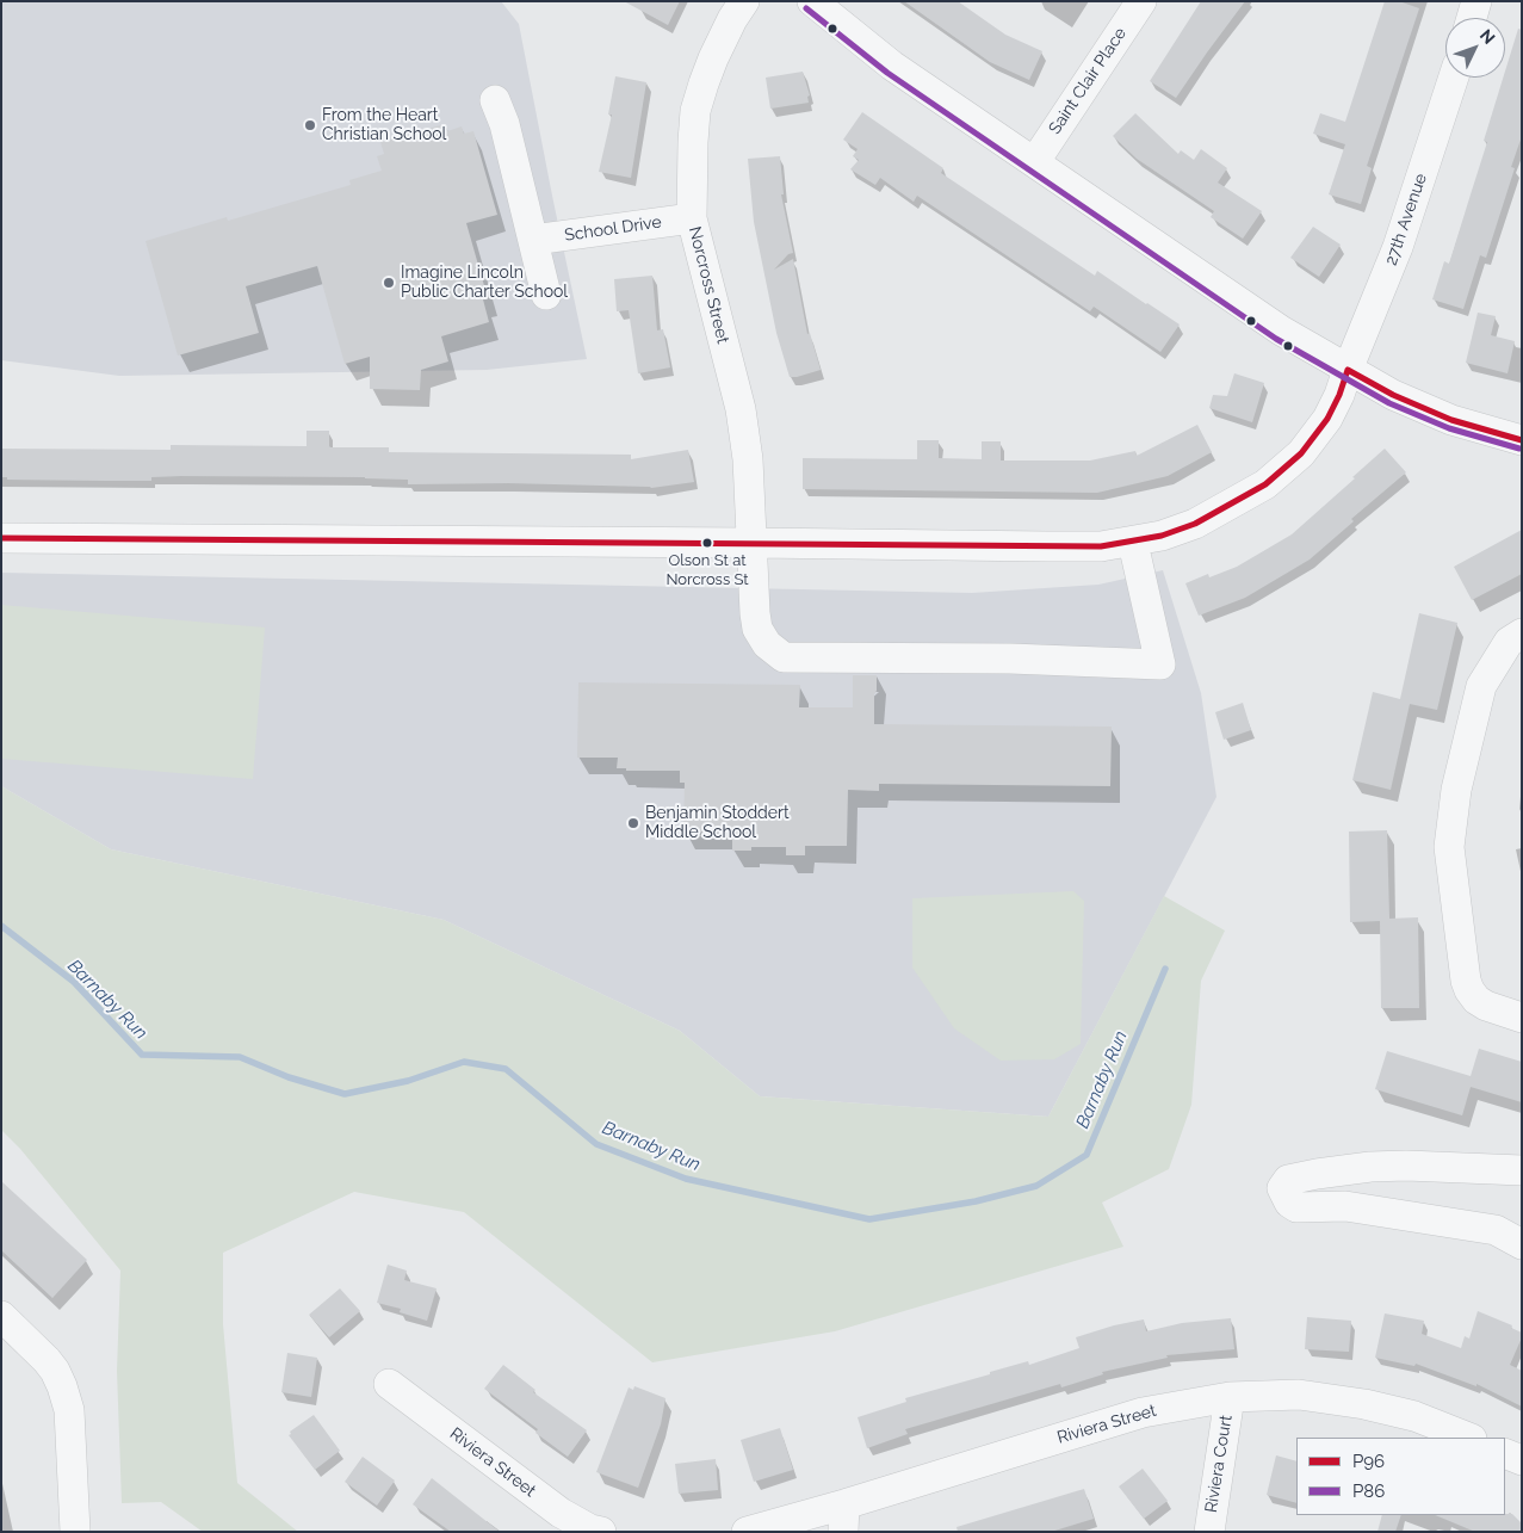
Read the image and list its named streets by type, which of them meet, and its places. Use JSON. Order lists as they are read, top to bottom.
{
  "streets": {
    "street": [
      "Saint Clair Place",
      "27th Avenue",
      "School Drive",
      "Norcross Street",
      "Riviera Street",
      "Riviera Court"
    ]
  },
  "crossings": [
    ["27th Avenue", "Norcross Street"],
    ["School Drive", "Norcross Street"],
    ["Riviera Street", "Riviera Court"]
  ],
  "water": ["Barnaby Run"],
  "places": [
    "From the Heart Christian School",
    "Imagine Lincoln Public Charter School",
    "Olson St at Norcross St",
    "Benjamin Stoddert Middle School"
  ],
  "lines": ["transit line P86", "transit line P96"],
  "legend": ["P96", "P86"],
  "north": "top right"
}
